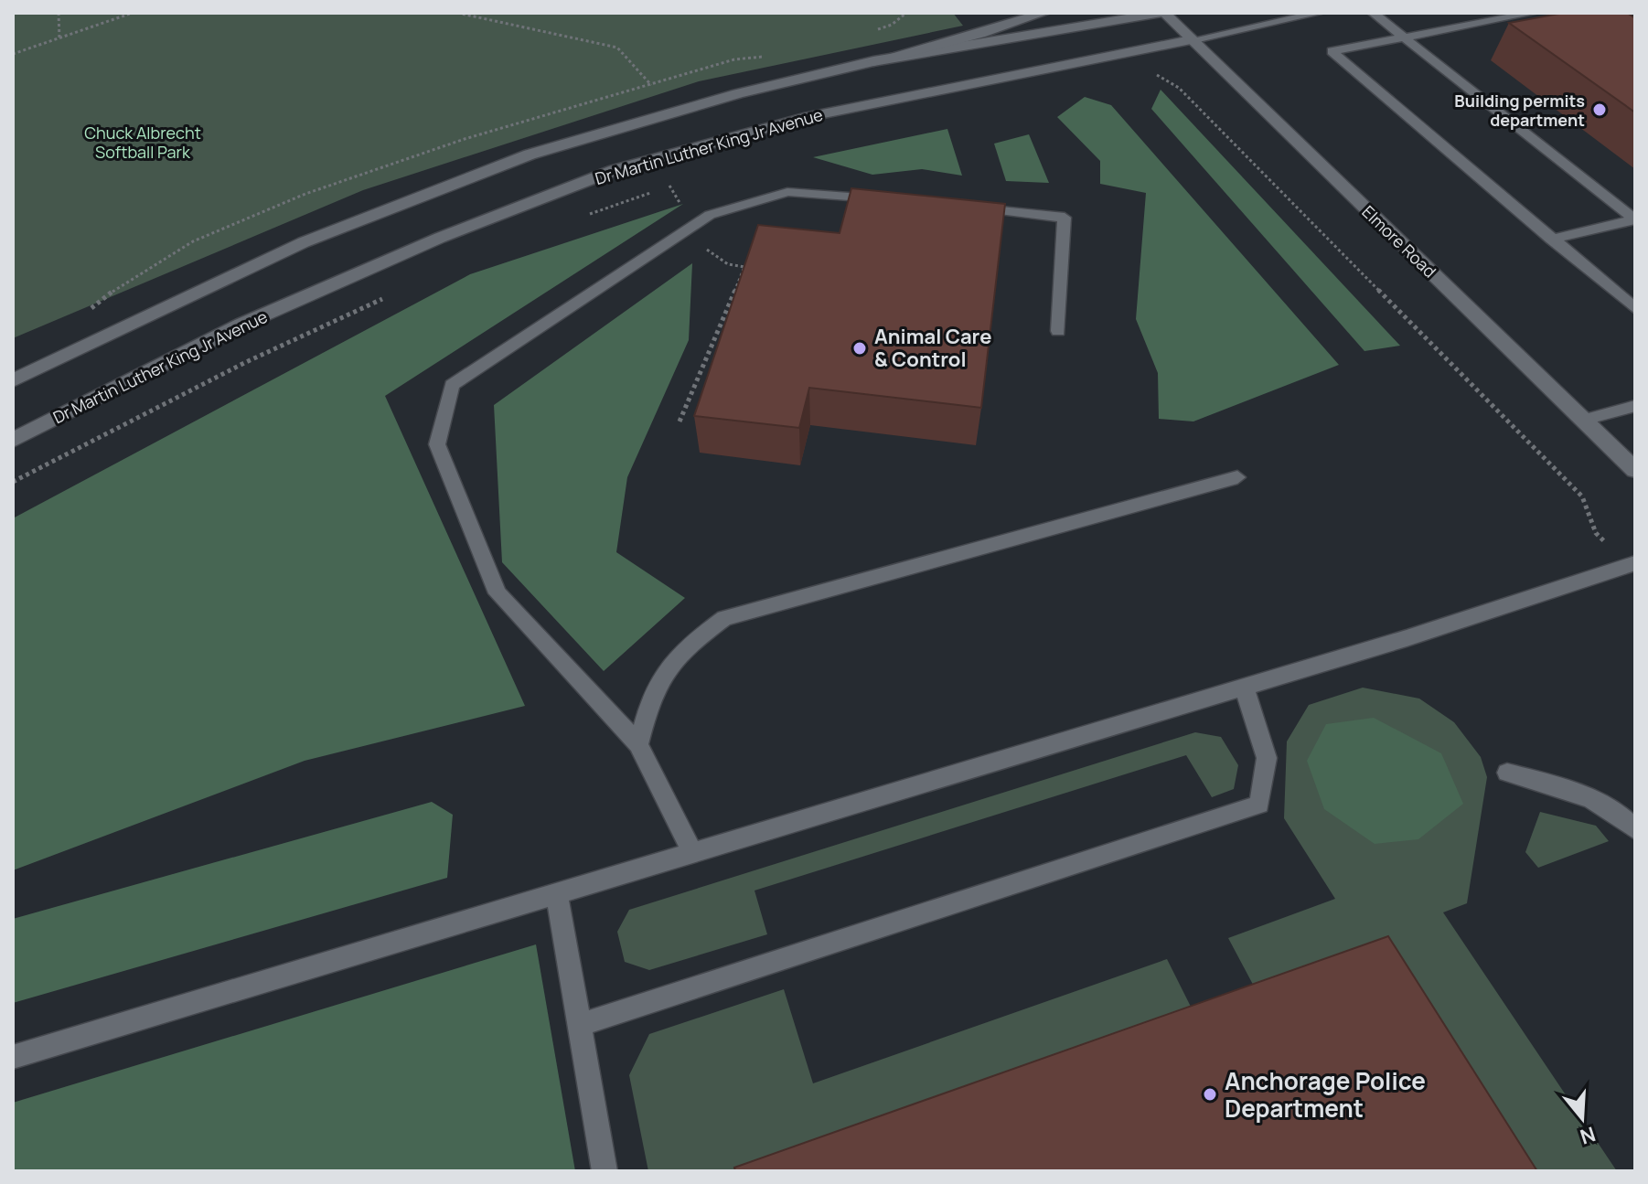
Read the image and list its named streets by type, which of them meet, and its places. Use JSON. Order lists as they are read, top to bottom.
{
  "streets": {
    "street": ["Dr Martin Luther King Jr Avenue", "Elmore Road"]
  },
  "crossings": [
    ["Dr Martin Luther King Jr Avenue", "Elmore Road"]
  ],
  "parks": ["Chuck Albrecht Softball Park"],
  "places": ["Building permits department", "Animal Care & Control", "Anchorage Police Department"],
  "north": "bottom"
}
